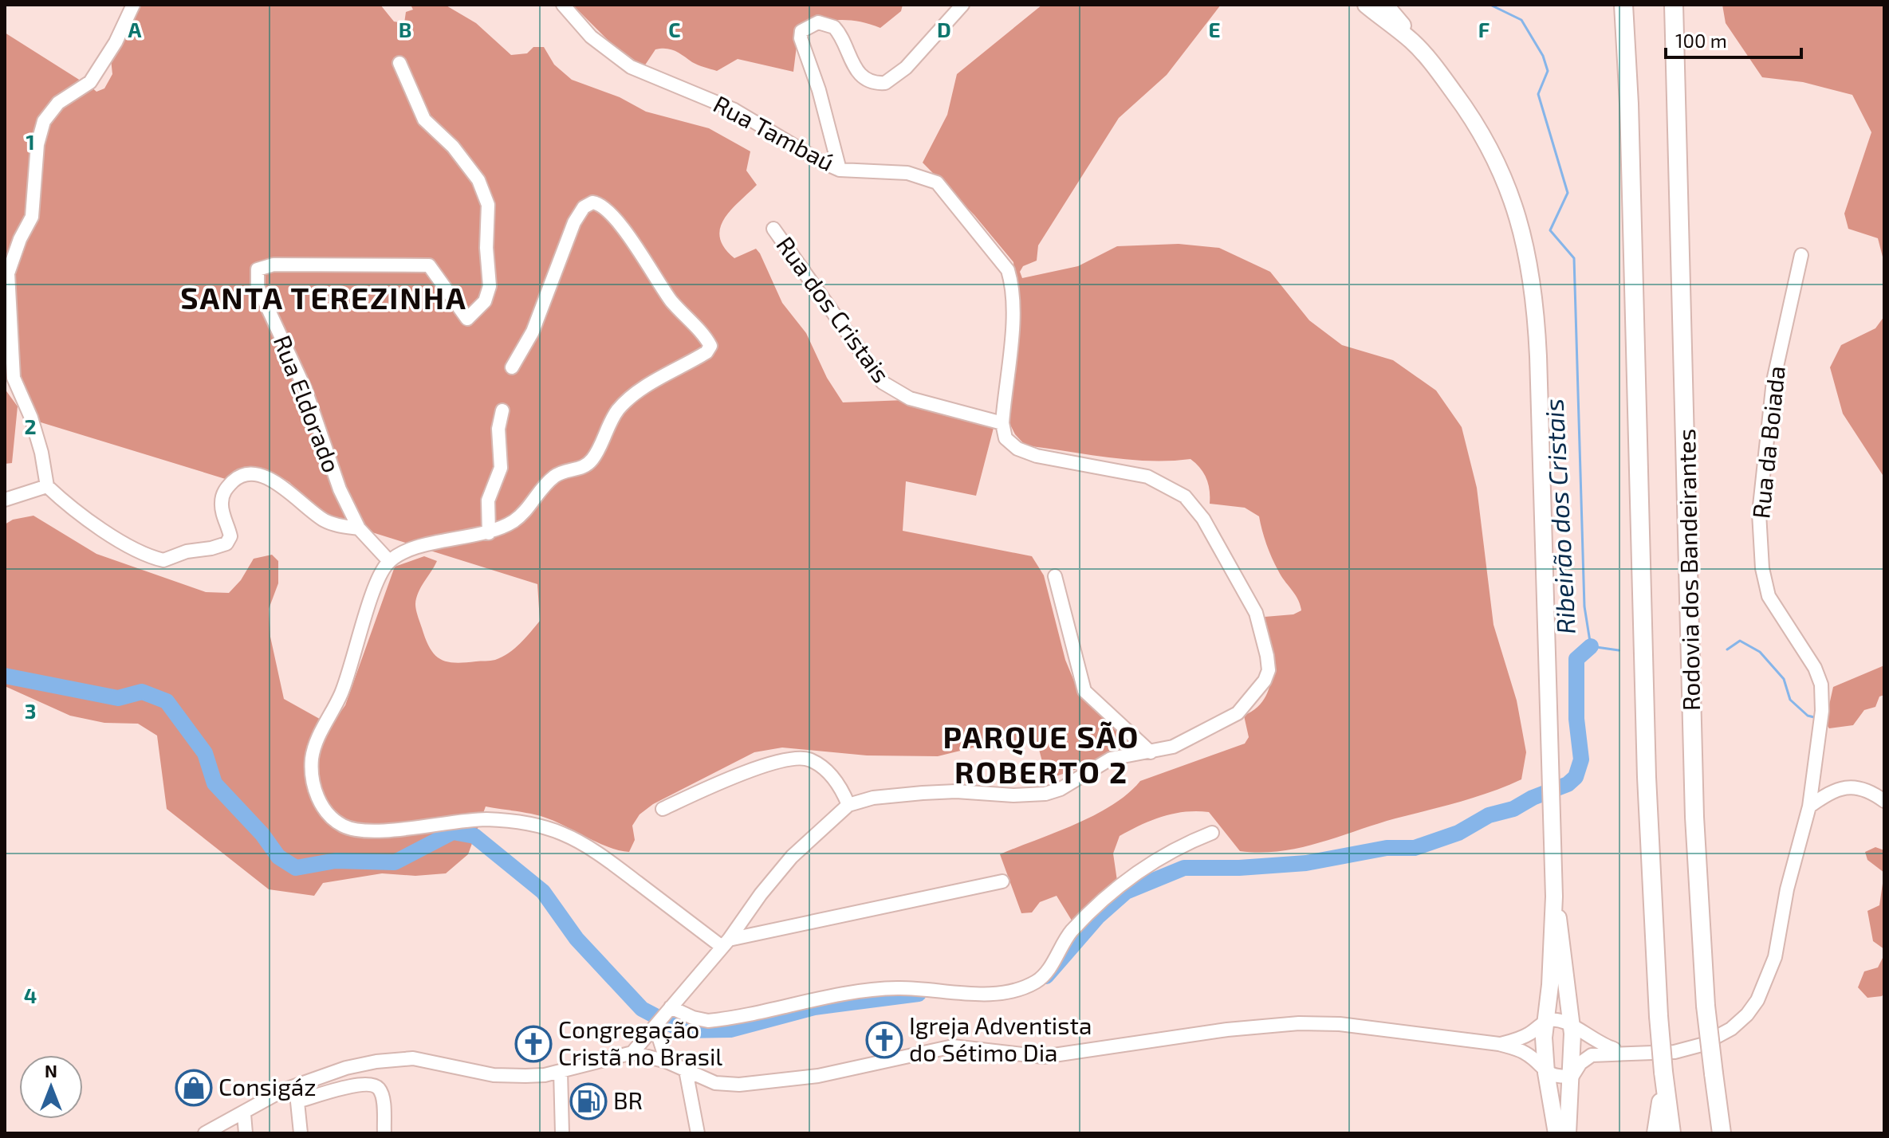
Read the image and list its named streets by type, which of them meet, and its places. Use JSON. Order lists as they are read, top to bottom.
{
  "streets": {
    "highway": ["Rodovia dos Bandeirantes"],
    "street": [
      "Rua Tambaú",
      "Rua dos Cristais",
      "Rua Eldorado",
      "Rua da Boiada"
    ]
  },
  "crossings": [
    ["Rua Tambaú", "Rua dos Cristais"]
  ],
  "districts": ["SANTA TEREZINHA", "PARQUE SÃO ROBERTO 2"],
  "water": ["Ribeirão dos Cristais"],
  "places": {
    "church": ["Igreja Adventista do Sétimo Dia", "Congregação Cristã no Brasil"],
    "shop": ["Consigáz"],
    "fuel station": ["BR"]
  },
  "scale_bar": "100 m",
  "north": "top",
  "grid": {
    "columns": [
      "A",
      "B",
      "C",
      "D",
      "E",
      "F"
    ],
    "rows": [
      "1",
      "2",
      "3",
      "4"
    ]
  }
}
